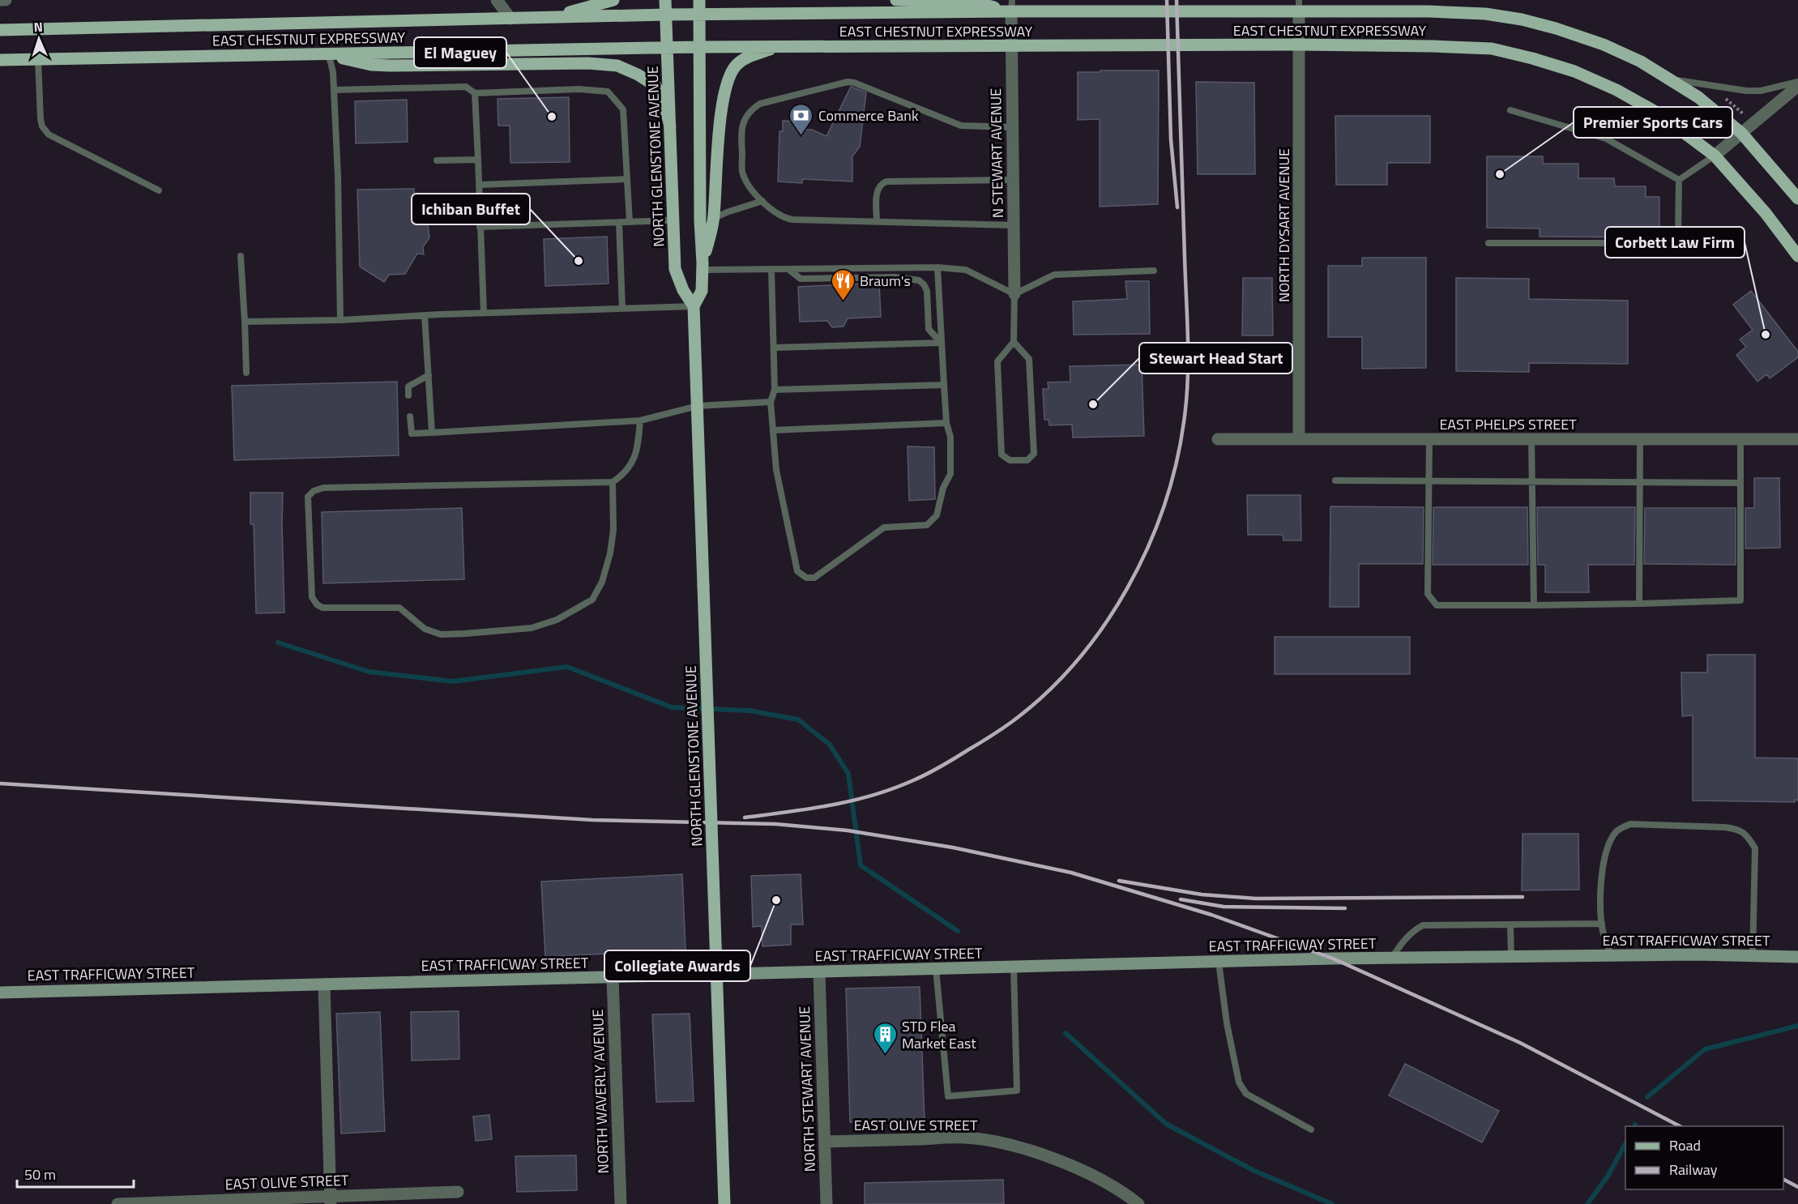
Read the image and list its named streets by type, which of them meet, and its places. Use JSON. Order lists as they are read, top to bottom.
{
  "streets": {
    "main road": ["EAST CHESTNUT EXPRESSWAY", "NORTH GLENSTONE AVENUE", "EAST TRAFFICWAY STREET"],
    "street": [
      "N STEWART AVENUE",
      "NORTH DYSART AVENUE",
      "EAST PHELPS STREET",
      "NORTH STEWART AVENUE",
      "NORTH WAVERLY AVENUE",
      "EAST OLIVE STREET"
    ]
  },
  "crossings": [
    ["EAST CHESTNUT EXPRESSWAY", "N STEWART AVENUE"],
    ["EAST CHESTNUT EXPRESSWAY", "NORTH GLENSTONE AVENUE"],
    ["EAST CHESTNUT EXPRESSWAY", "NORTH DYSART AVENUE"],
    ["NORTH DYSART AVENUE", "EAST PHELPS STREET"],
    ["EAST TRAFFICWAY STREET", "NORTH STEWART AVENUE"],
    ["EAST TRAFFICWAY STREET", "NORTH WAVERLY AVENUE"],
    ["NORTH STEWART AVENUE", "EAST OLIVE STREET"]
  ],
  "places": {
    "other": [
      "El Maguey",
      "Premier Sports Cars",
      "Ichiban Buffet",
      "Corbett Law Firm",
      "Stewart Head Start",
      "Collegiate Awards"
    ],
    "bank": ["Commerce Bank"],
    "restaurant": ["Braum's"],
    "building": ["STD Flea Market East"]
  },
  "legend": ["Road", "Railway"],
  "scale_bar": "50 m",
  "north": "top"
}
